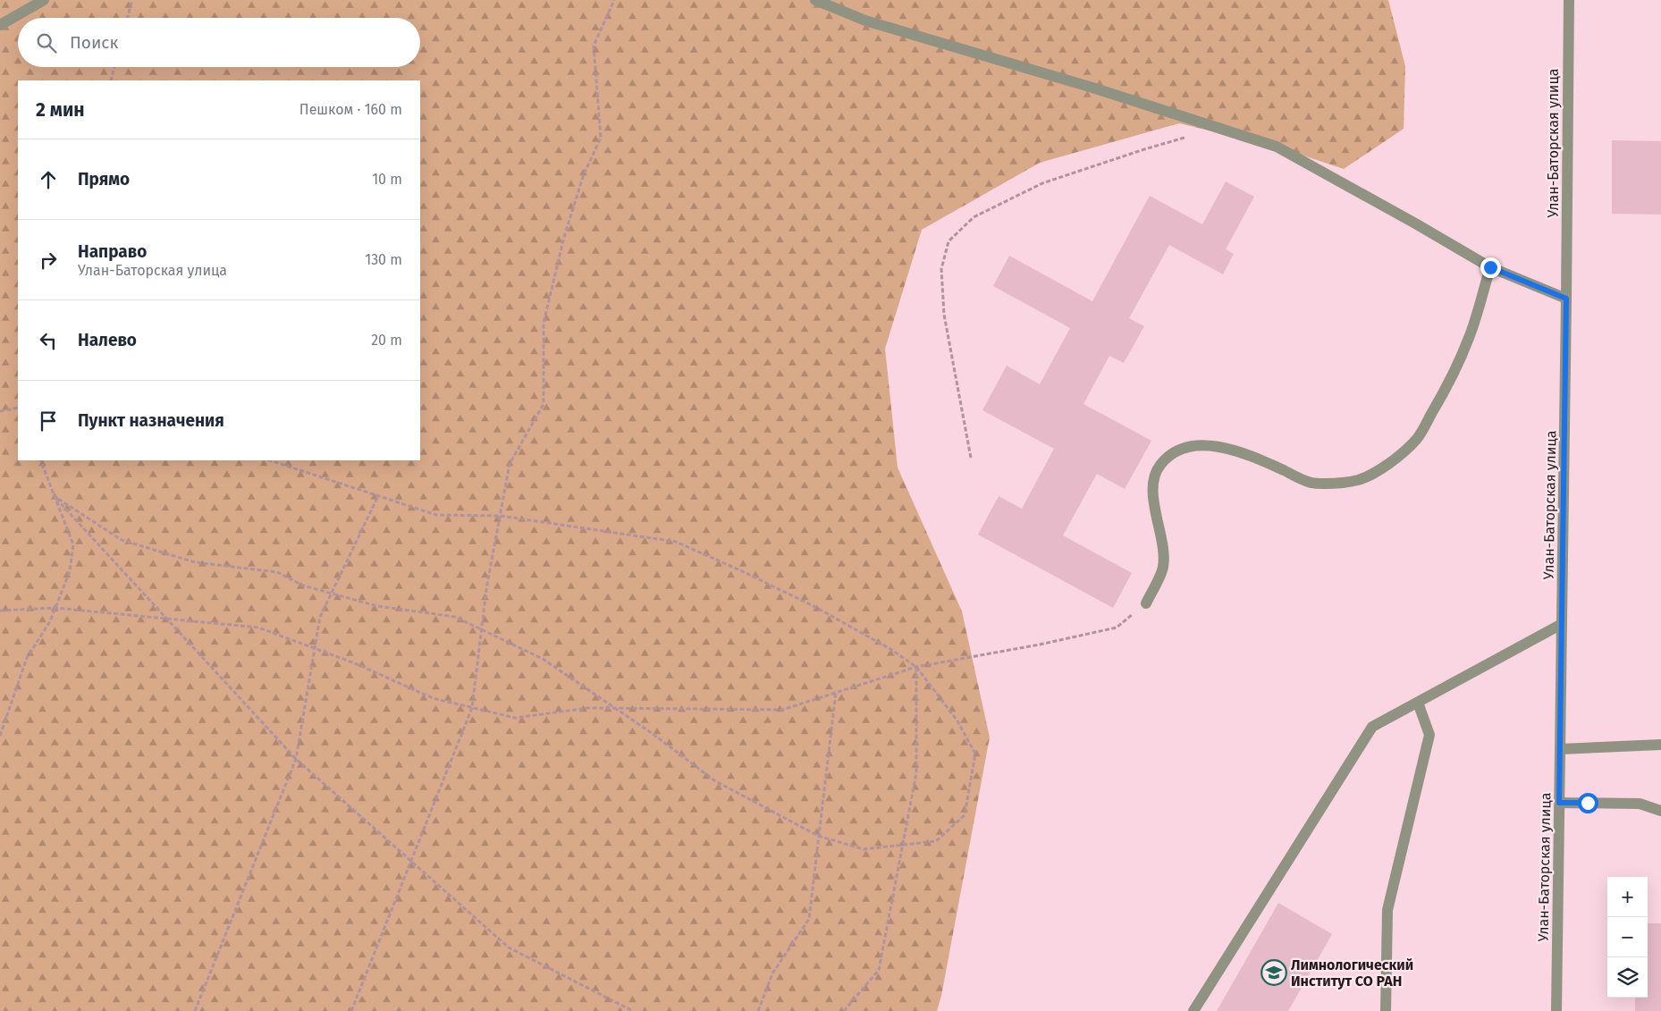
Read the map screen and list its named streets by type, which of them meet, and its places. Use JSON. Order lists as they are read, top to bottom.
{
  "streets": {
    "street": ["Улан-Баторская улица"]
  },
  "places": {
    "school or university": ["Лимнологический Институт СО РАН"]
  },
  "page": {
    "search": "Поиск",
    "heading": ["2 мин", "Пешком · 160 m"],
    "list": [
      ["Прямо", "10 m"],
      ["Направо", "Улан-Баторская улица", "130 m"],
      ["Налево", "20 m"],
      "Пункт назначения"
    ],
    "map_buttons": ["+", "−"]
  }
}
